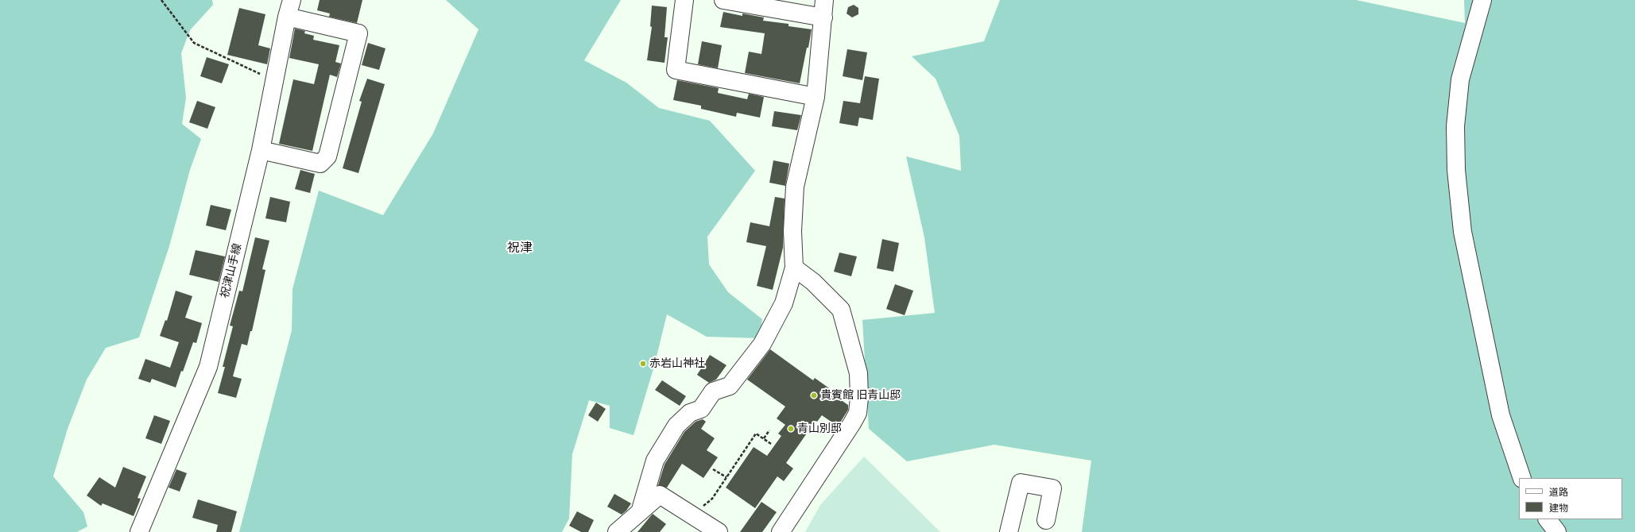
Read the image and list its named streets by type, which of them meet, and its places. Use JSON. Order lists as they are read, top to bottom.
{
  "streets": {
    "street": ["祝津山手線"]
  },
  "districts": ["祝津"],
  "places": ["赤岩山神社", "貴賓館 旧青山邸", "青山別邸"],
  "legend": ["道路", "建物"]
}
